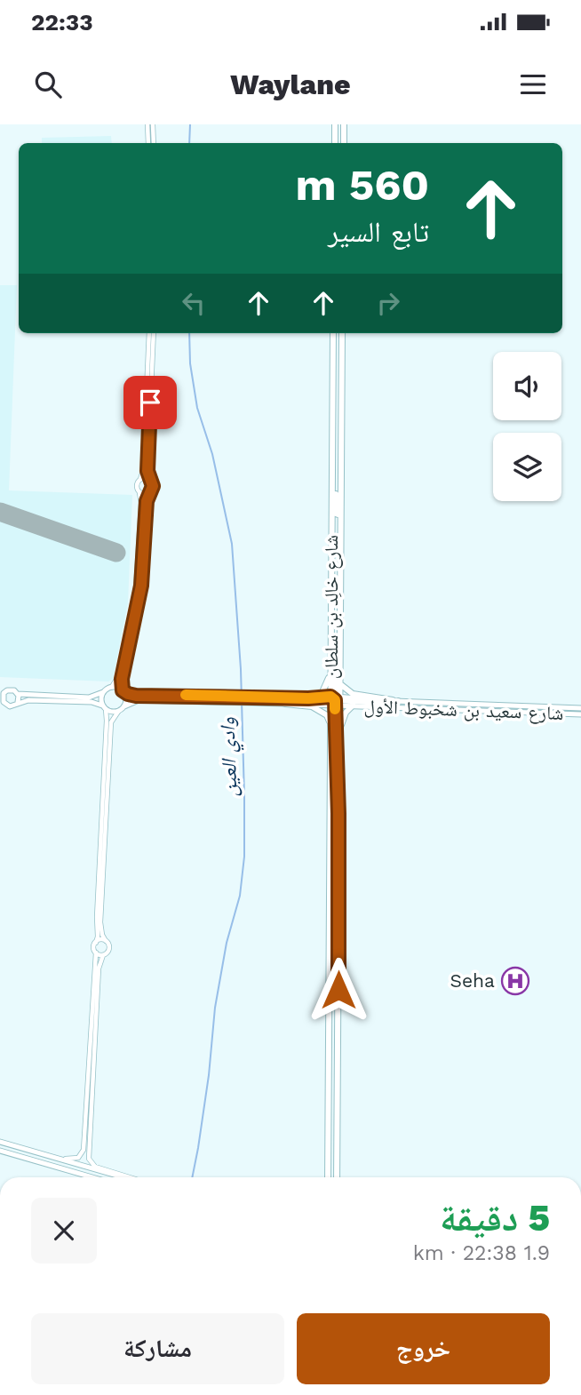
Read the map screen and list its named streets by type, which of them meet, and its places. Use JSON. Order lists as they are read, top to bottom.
{
  "streets": {
    "main road": ["شارع خالِد بن سلطان", "شارع سعيد بن شخبوط الأول"]
  },
  "crossings": [
    ["شارع خالِد بن سلطان", "شارع سعيد بن شخبوط الأول"]
  ],
  "water": ["وادي العين"],
  "places": {
    "hospital": ["Seha"]
  },
  "page": {
    "status": "22:33",
    "header": "Waylane",
    "turn": ["560 m", "تابع السير"],
    "heading": ["5 دقيقة", "1.9 km · 22:38"],
    "buttons": ["خروج", "مشاركة"]
  }
}
